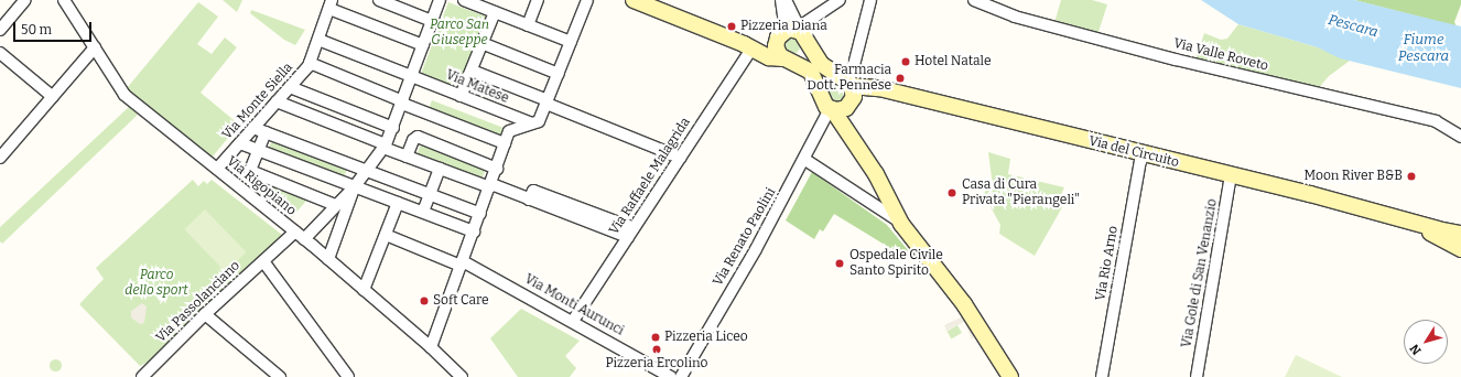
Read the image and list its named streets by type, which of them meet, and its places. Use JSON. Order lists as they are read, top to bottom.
{
  "streets": {
    "main road": ["Via del Circuito"],
    "street": [
      "Via Valle Roveto",
      "Via Matese",
      "Via Monte Siella",
      "Via Raffaele Malagrida",
      "Via Rigopiano",
      "Via Renato Paolini",
      "Via Rio Arno",
      "Via Gole di San Venanzio",
      "Via Passolanciano",
      "Via Monti Aurunci"
    ]
  },
  "crossings": [
    ["Via Matese", "Via Raffaele Malagrida"],
    ["Via Matese", "Via Passolanciano"],
    ["Via Monte Siella", "Via Rigopiano"],
    ["Via del Circuito", "Via Renato Paolini"],
    ["Via del Circuito", "Via Rio Arno"],
    ["Via del Circuito", "Via Gole di San Venanzio"],
    ["Via Raffaele Malagrida", "Via Monti Aurunci"],
    ["Via Rigopiano", "Via Passolanciano"]
  ],
  "water": ["Pescara", "Fiume Pescara"],
  "parks": ["Parco San Giuseppe", "Parco dello sport"],
  "places": [
    "Pizzeria Diana",
    "Hotel Natale",
    "Farmacia Dott. Pennese",
    "Moon River B&B",
    "Casa di Cura Privata \"Pierangeli\"",
    "Ospedale Civile Santo Spirito",
    "Soft Care",
    "Pizzeria Liceo",
    "Pizzeria Ercolino"
  ],
  "scale_bar": "50 m",
  "north": "bottom left"
}
